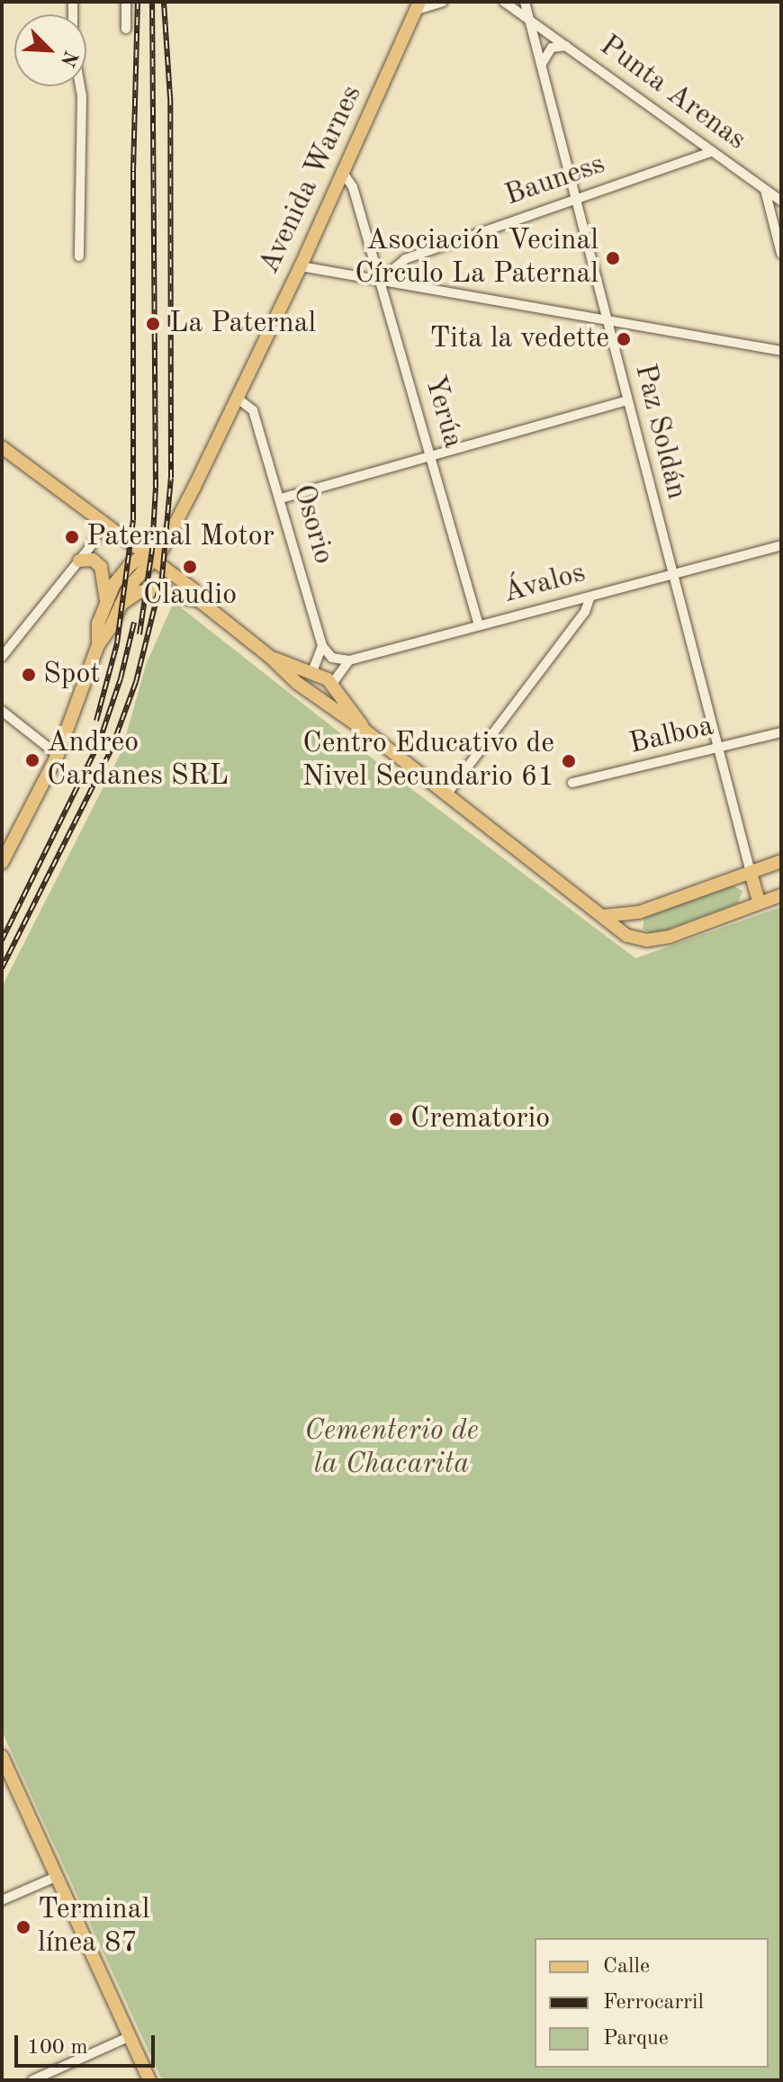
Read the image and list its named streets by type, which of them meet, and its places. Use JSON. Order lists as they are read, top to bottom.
{
  "streets": {
    "main road": ["Avenida Warnes"],
    "street": [
      "Punta Arenas",
      "Bauness",
      "Yerúa",
      "Paz Soldán",
      "Osorio",
      "Ávalos",
      "Balboa"
    ]
  },
  "crossings": [
    ["Punta Arenas", "Bauness"],
    ["Punta Arenas", "Paz Soldán"],
    ["Avenida Warnes", "Yerúa"],
    ["Avenida Warnes", "Osorio"],
    ["Bauness", "Yerúa"],
    ["Bauness", "Paz Soldán"],
    ["Yerúa", "Ávalos"],
    ["Paz Soldán", "Ávalos"],
    ["Paz Soldán", "Balboa"]
  ],
  "parks": ["Cementerio de la Chacarita"],
  "places": [
    "Asociación Vecinal Círculo La Paternal",
    "La Paternal",
    "Tita la vedette",
    "Paternal Motor",
    "Claudio",
    "Spot",
    "Andreo Cardanes SRL",
    "Centro Educativo de Nivel Secundario 61",
    "Crematorio",
    "Terminal línea 87"
  ],
  "legend": ["Calle", "Ferrocarril", "Parque"],
  "scale_bar": "100 m",
  "north": "bottom right"
}
